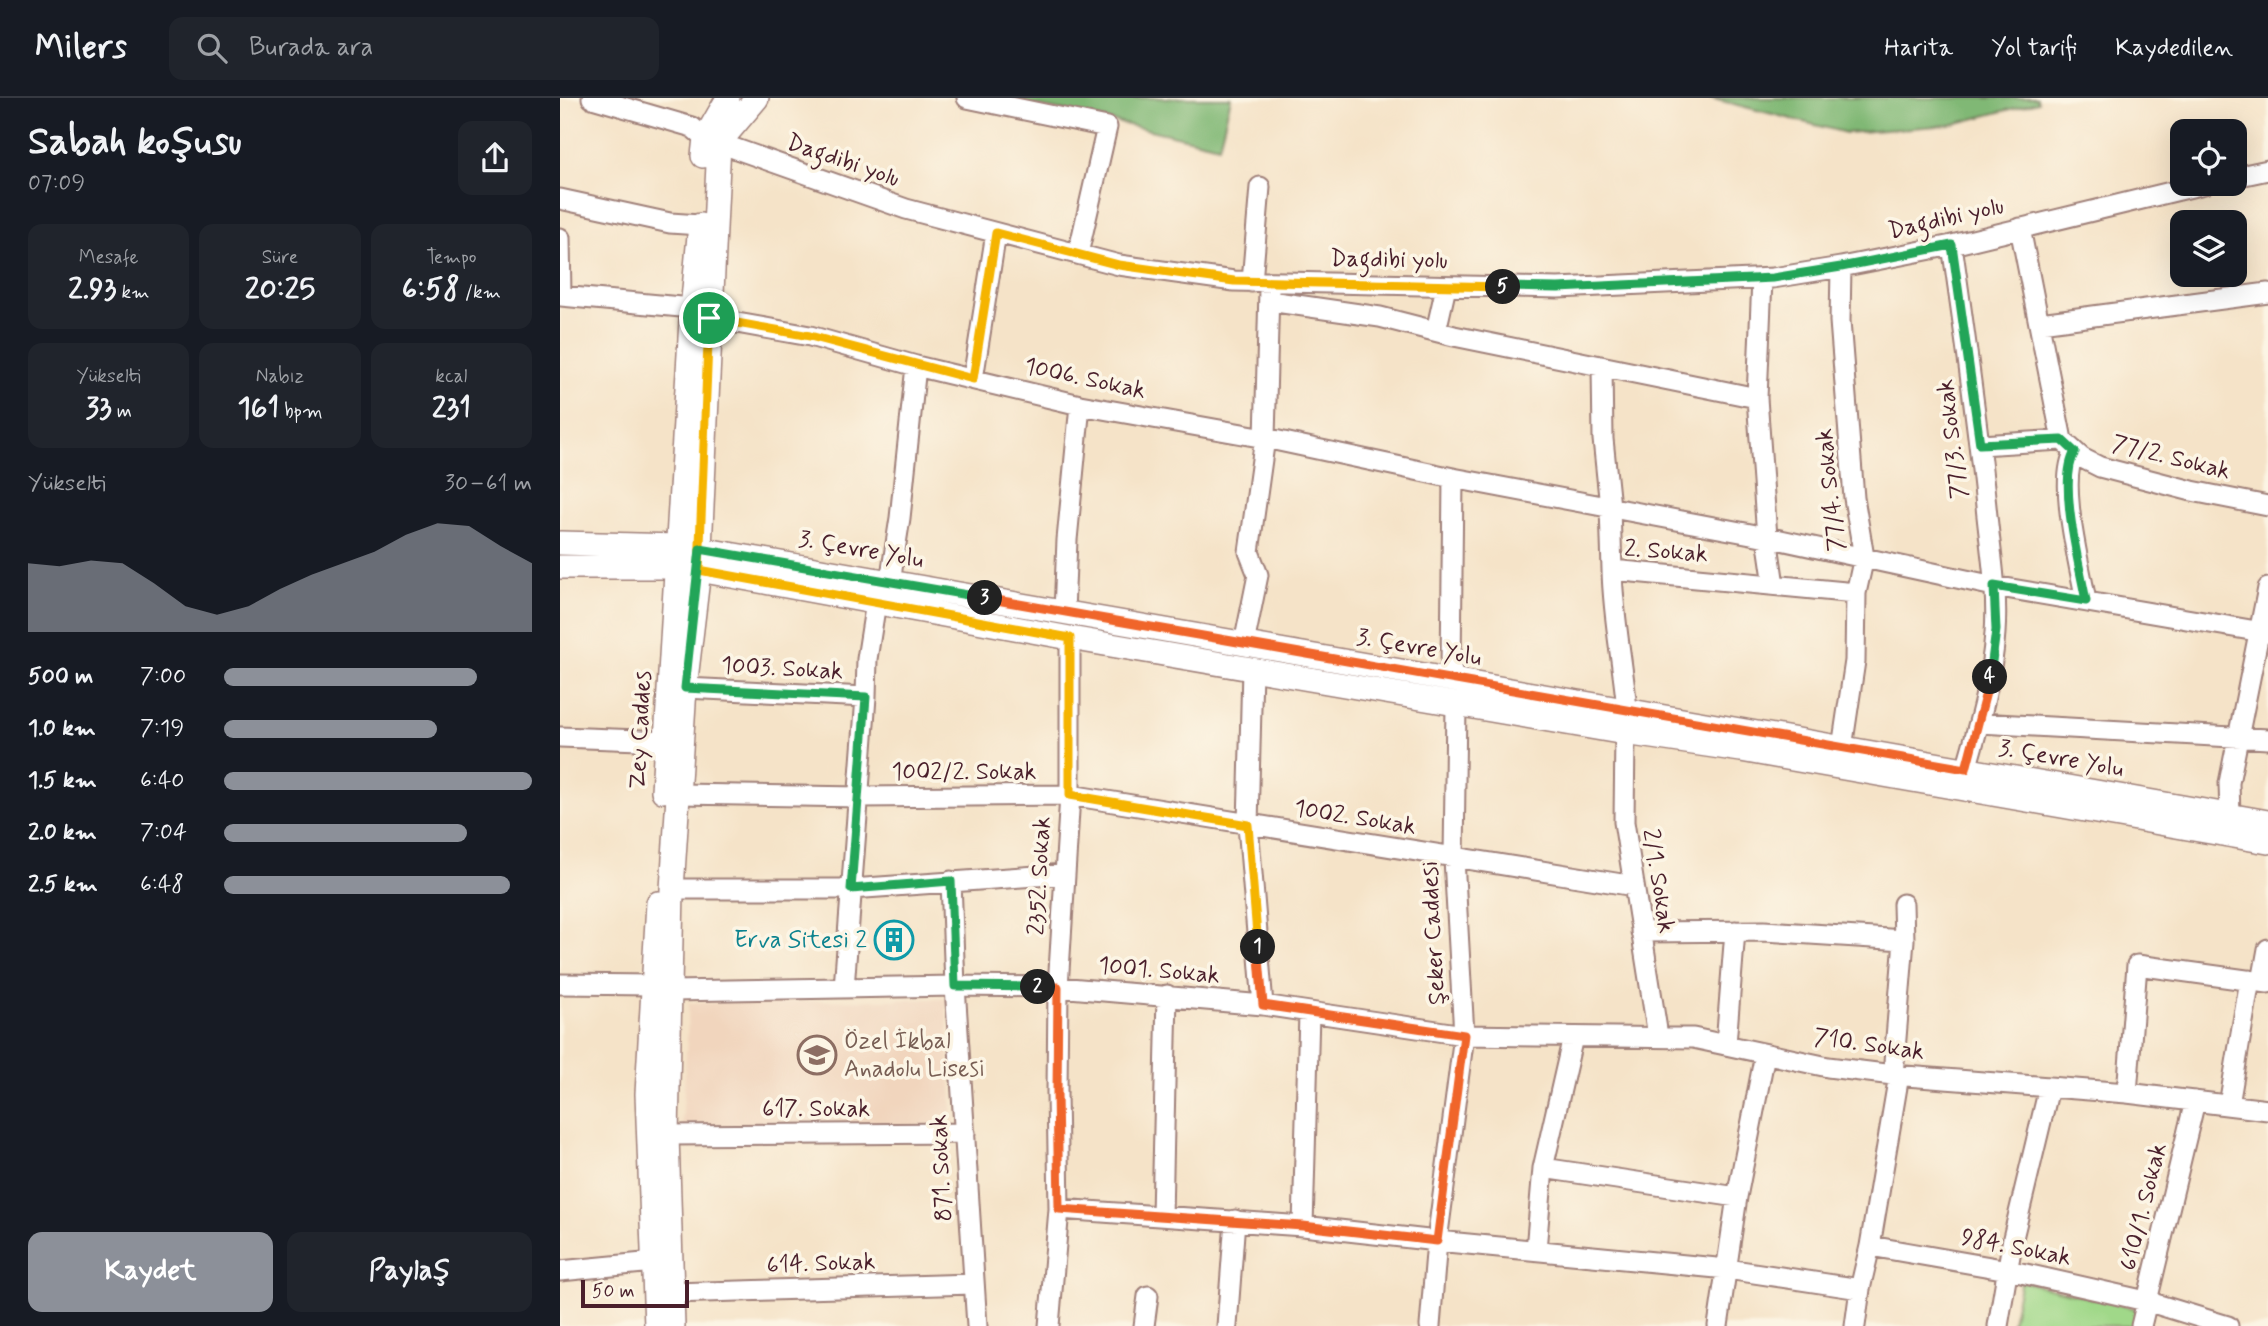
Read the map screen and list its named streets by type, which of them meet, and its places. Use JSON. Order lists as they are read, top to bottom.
{
  "streets": {
    "main road": ["3. Çevre Yolu", "Zey Caddes"],
    "street": [
      "Dagdibi yolu",
      "1006. Sokak",
      "77/3. Sokak",
      "77/2. Sokak",
      "77/4. Sokak",
      "2. Sokak",
      "1003. Sokak",
      "1002/2. Sokak",
      "1002. Sokak",
      "2352. Sokak",
      "2/1. Sokak",
      "Şeker Caddesi",
      "1001. Sokak",
      "710. Sokak",
      "617. Sokak",
      "871. Sokak",
      "610/1. Sokak",
      "984. Sokak",
      "614. Sokak"
    ]
  },
  "crossings": [
    ["Dagdibi yolu", "77/3. Sokak"],
    ["Dagdibi yolu", "77/4. Sokak"],
    ["Dagdibi yolu", "Zey Caddes"],
    ["1006. Sokak", "77/3. Sokak"],
    ["1006. Sokak", "77/4. Sokak"],
    ["1006. Sokak", "Zey Caddes"],
    ["77/3. Sokak", "3. Çevre Yolu"],
    ["77/4. Sokak", "3. Çevre Yolu"],
    ["77/4. Sokak", "2. Sokak"],
    ["3. Çevre Yolu", "2. Sokak"],
    ["3. Çevre Yolu", "1003. Sokak"],
    ["3. Çevre Yolu", "Zey Caddes"],
    ["3. Çevre Yolu", "2352. Sokak"],
    ["3. Çevre Yolu", "2/1. Sokak"],
    ["3. Çevre Yolu", "Şeker Caddesi"],
    ["2. Sokak", "2/1. Sokak"],
    ["1003. Sokak", "Zey Caddes"],
    ["Zey Caddes", "1002/2. Sokak"],
    ["Zey Caddes", "1001. Sokak"],
    ["Zey Caddes", "617. Sokak"],
    ["Zey Caddes", "614. Sokak"],
    ["1002/2. Sokak", "1002. Sokak"],
    ["1002/2. Sokak", "2352. Sokak"],
    ["1002. Sokak", "2/1. Sokak"],
    ["1002. Sokak", "Şeker Caddesi"],
    ["2352. Sokak", "1001. Sokak"],
    ["2/1. Sokak", "710. Sokak"],
    ["Şeker Caddesi", "1001. Sokak"],
    ["Şeker Caddesi", "710. Sokak"],
    ["1001. Sokak", "710. Sokak"],
    ["1001. Sokak", "871. Sokak"],
    ["710. Sokak", "610/1. Sokak"],
    ["617. Sokak", "871. Sokak"],
    ["871. Sokak", "614. Sokak"],
    ["610/1. Sokak", "984. Sokak"]
  ],
  "places": {
    "building": ["Erva Sitesi 2"],
    "school or university": ["Özel İkbal Anadolu Lisesi"]
  },
  "scale_bar": "50 m",
  "page": {
    "header": "Milers",
    "search": "Burada ara",
    "nav": ["Harita", "Yol tarifi", "Kaydedilen"],
    "heading": ["Sabah koşusu", "07:09"],
    "stats": [
      ["Mesafe", "2.93 km"],
      ["Süre", "20:25"],
      ["Tempo", "6:58 /km"],
      ["Yükselti", "33 m"],
      ["Nabız", "161 bpm"],
      ["kcal", "231"]
    ],
    "pins": [
      "5",
      "3",
      "4",
      "1",
      "2"
    ],
    "chart": ["Yükselti", "30–61 m"],
    "list": [
      {
        "name": "500 m",
        "note": "7:00"
      },
      {
        "name": "1.0 km",
        "note": "7:19"
      },
      {
        "name": "1.5 km",
        "note": "6:40"
      },
      {
        "name": "2.0 km",
        "note": "7:04"
      },
      {
        "name": "2.5 km",
        "note": "6:48"
      }
    ],
    "buttons": ["Kaydet", "Paylaş"],
    "scale": "50 m"
  }
}
